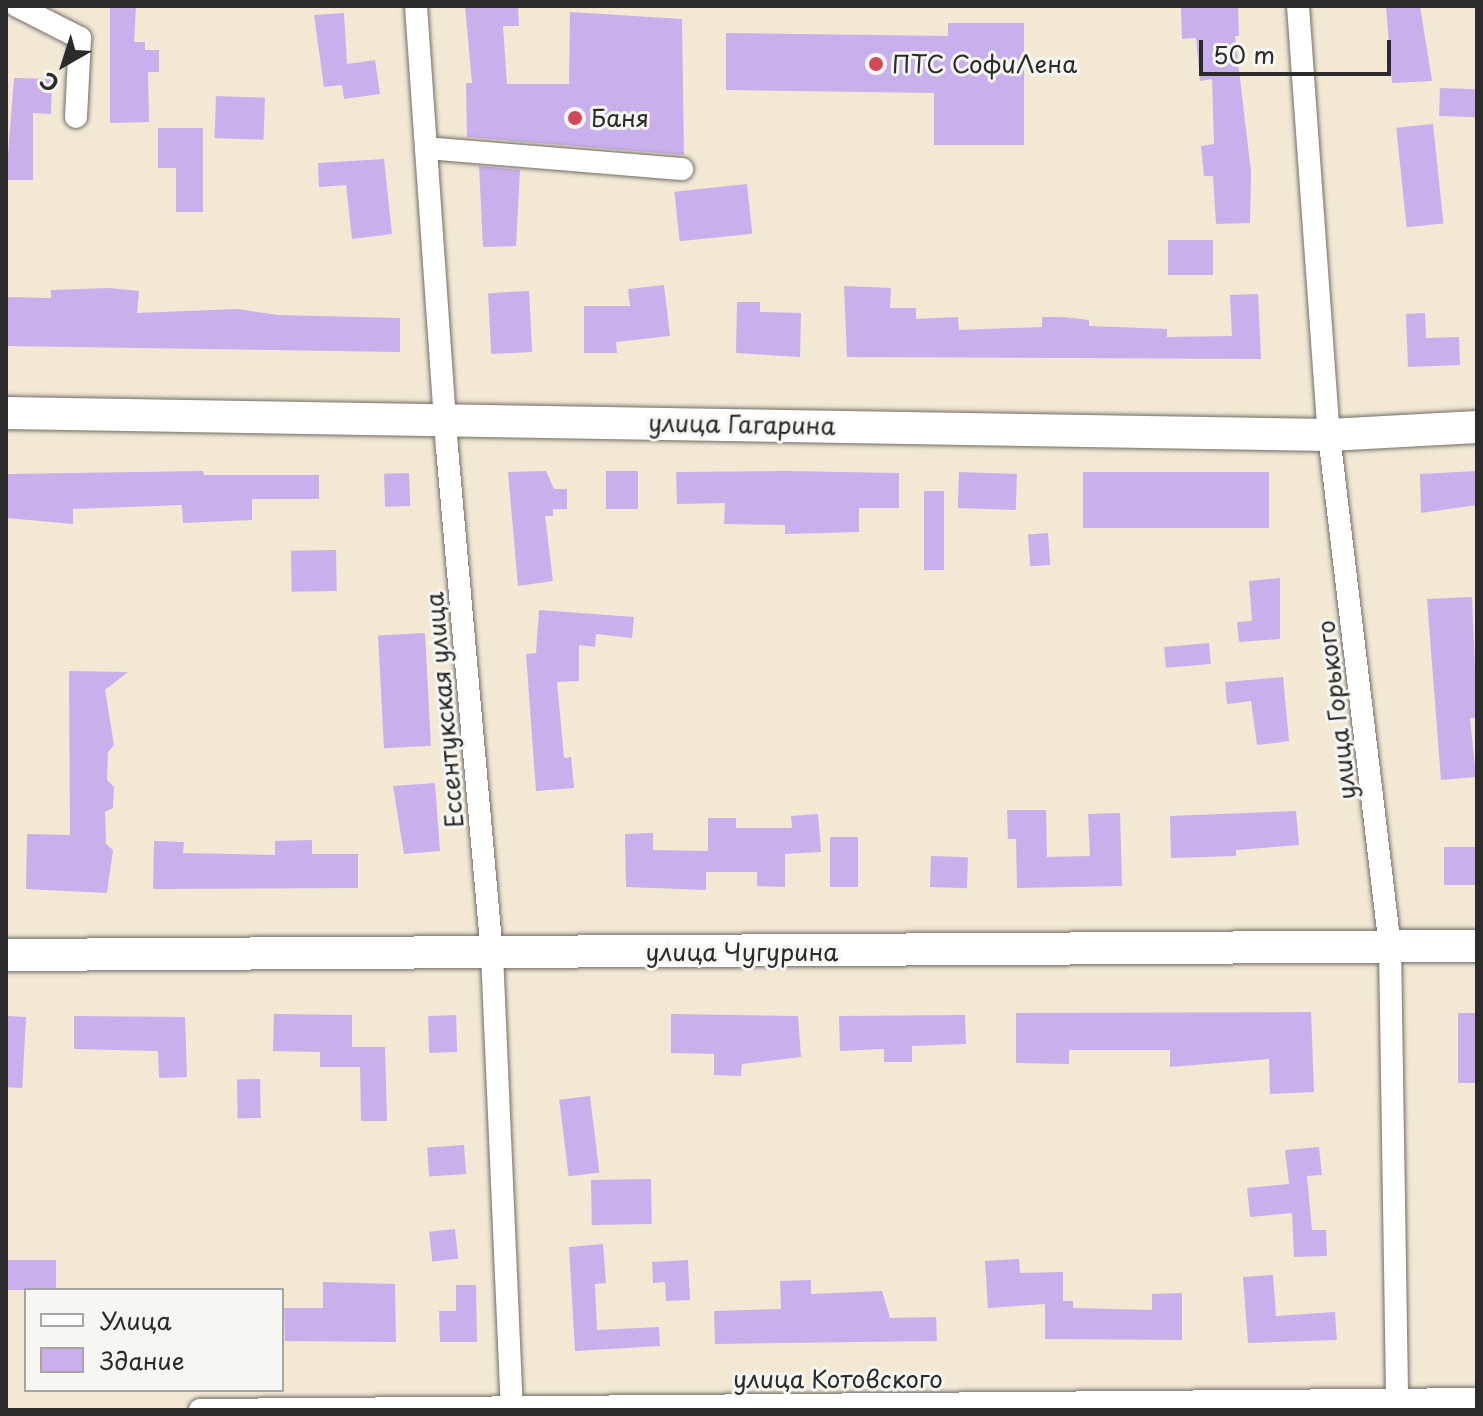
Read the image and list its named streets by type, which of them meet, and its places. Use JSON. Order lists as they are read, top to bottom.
{
  "streets": {
    "street": [
      "улица Гагарина",
      "Ессентукская улица",
      "улица Горького",
      "улица Чугурина",
      "улица Котовского"
    ]
  },
  "crossings": [
    ["улица Гагарина", "Ессентукская улица"],
    ["улица Гагарина", "улица Горького"],
    ["Ессентукская улица", "улица Чугурина"],
    ["Ессентукская улица", "улица Котовского"],
    ["улица Горького", "улица Чугурина"],
    ["улица Горького", "улица Котовского"]
  ],
  "places": ["ПТС СофиЛена", "Баня"],
  "legend": ["Улица", "Здание"],
  "scale_bar": "50 m",
  "north": "bottom left"
}
